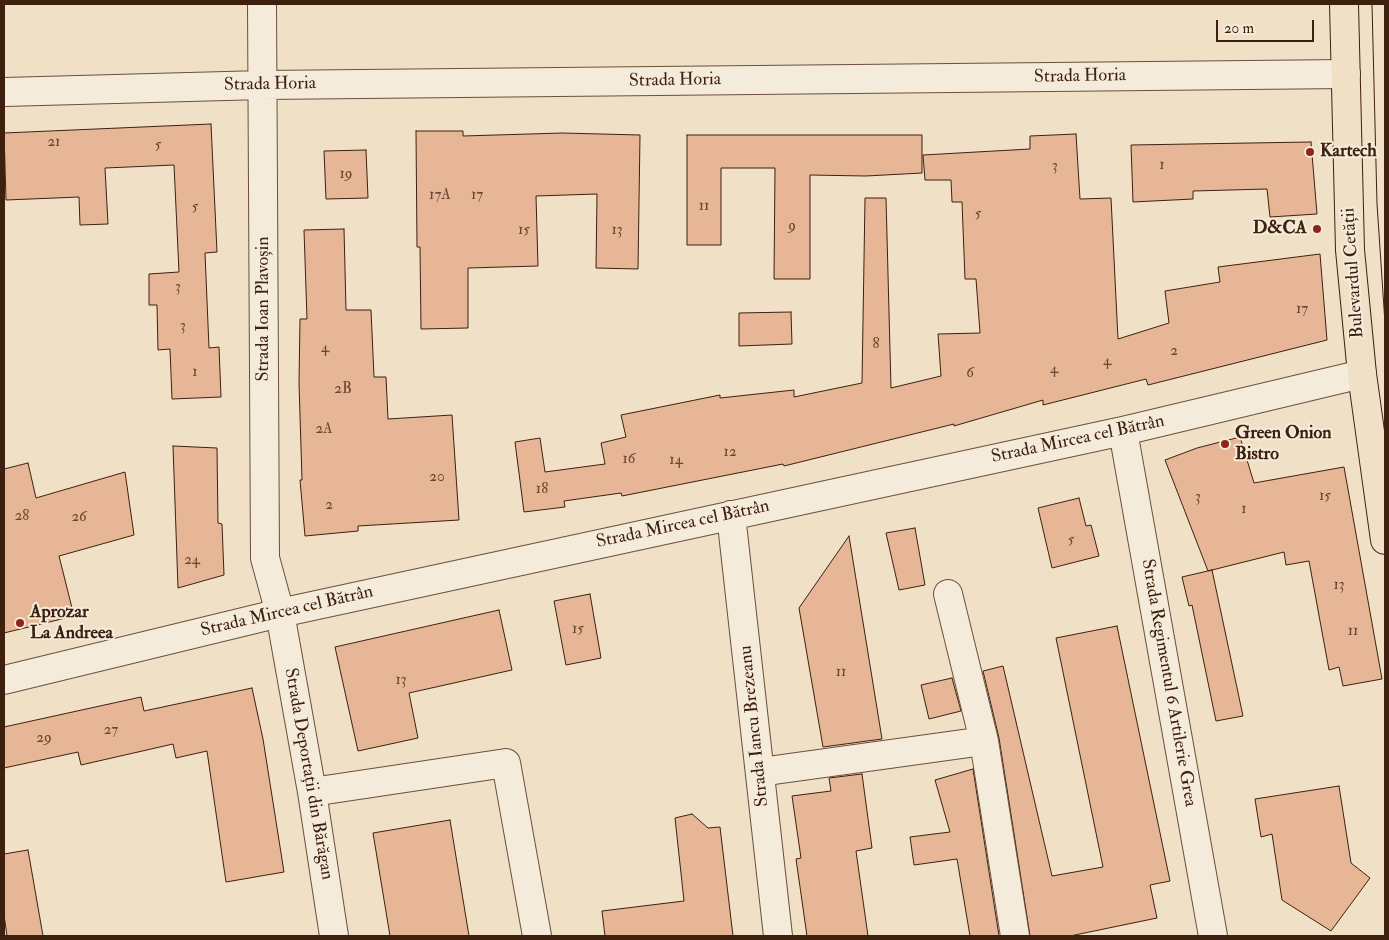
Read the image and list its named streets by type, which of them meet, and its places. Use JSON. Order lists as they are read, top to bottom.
{
  "streets": {
    "main road": ["Bulevardul Cetății"],
    "street": [
      "Strada Horia",
      "Strada Ioan Plavoșin",
      "Strada Mircea cel Bătrân",
      "Strada Regimentul 6 Artilerie Grea",
      "Strada Iancu Brezeanu",
      "Strada Deportații din Bărăgan"
    ]
  },
  "crossings": [
    ["Strada Horia", "Bulevardul Cetății"],
    ["Strada Horia", "Strada Ioan Plavoșin"],
    ["Bulevardul Cetății", "Strada Mircea cel Bătrân"],
    ["Strada Ioan Plavoșin", "Strada Mircea cel Bătrân"],
    ["Strada Ioan Plavoșin", "Strada Deportații din Bărăgan"],
    ["Strada Mircea cel Bătrân", "Strada Regimentul 6 Artilerie Grea"],
    ["Strada Mircea cel Bătrân", "Strada Iancu Brezeanu"],
    ["Strada Mircea cel Bătrân", "Strada Deportații din Bărăgan"]
  ],
  "places": [
    "Kartech",
    "D&CA",
    "Green Onion Bistro",
    "Aprozar La Andreea"
  ],
  "house_numbers": [
    "21",
    "5",
    "1",
    "3",
    "19",
    "17A",
    "17",
    "11",
    "5",
    "5",
    "9",
    "15",
    "13",
    "3",
    "17",
    "3",
    "8",
    "4",
    "2",
    "4",
    "4",
    "1",
    "6",
    "2B",
    "2A",
    "12",
    "16",
    "14",
    "20",
    "18",
    "15",
    "3",
    "2",
    "1",
    "28",
    "26",
    "5",
    "24",
    "13",
    "15",
    "11",
    "11",
    "13",
    "27",
    "29"
  ],
  "scale_bar": "20 m"
}
